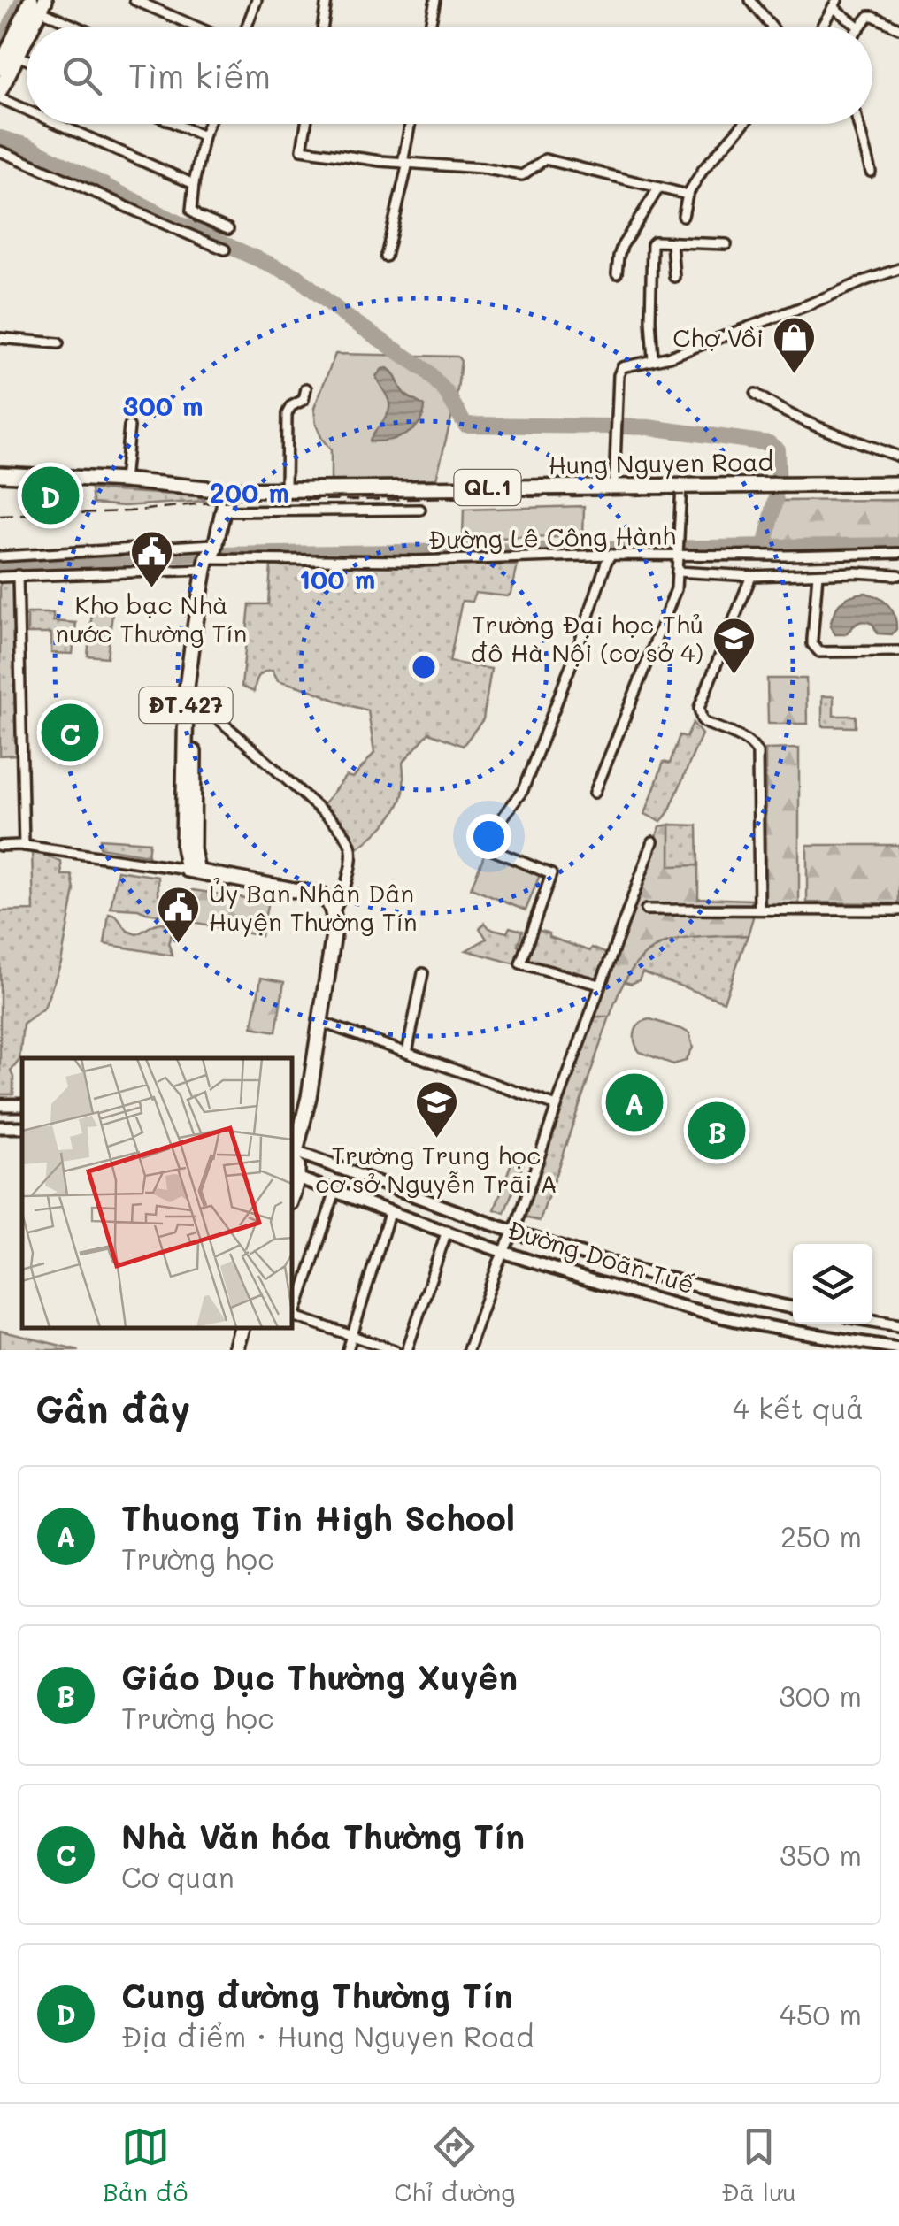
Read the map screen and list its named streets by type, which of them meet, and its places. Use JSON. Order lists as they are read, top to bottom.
{
  "streets": {
    "main road": ["Hung Nguyen Road", "QL.1", "ĐT.427"],
    "street": ["Đường Lê Công Hành", "Đường Doãn Tuế"]
  },
  "crossings": [
    ["Hung Nguyen Road", "ĐT.427"],
    ["Đường Lê Công Hành", "ĐT.427"]
  ],
  "places": {
    "shop": ["Chợ Vồi"],
    "public building": ["Kho bạc Nhà nước Thường Tín", "Ủy Ban Nhân Dân Huyện Thường Tín"],
    "school or university": ["Trường Đại học Thủ đô Hà Nội (cơ sở 4)", "Trường Trung học cơ sở Nguyễn Trãi A"]
  },
  "page": {
    "search": "Tìm kiếm",
    "pins": [
      "D",
      "C",
      "A",
      "B"
    ],
    "heading": ["Gần đây", "4 kết quả"],
    "list": [
      {
        "mark": "A",
        "name": "Thuong Tin High School",
        "note": "Trường học",
        "value": "250 m"
      },
      {
        "mark": "B",
        "name": "Giáo Dục Thường Xuyên",
        "note": "Trường học",
        "value": "300 m"
      },
      {
        "mark": "C",
        "name": "Nhà Văn hóa Thường Tín",
        "note": "Cơ quan",
        "value": "350 m"
      },
      {
        "mark": "D",
        "name": "Cung đường Thường Tín",
        "note": "Địa điểm · Hung Nguyen Road",
        "value": "450 m"
      }
    ],
    "nav": ["Bản đồ", "Chỉ đường", "Đã lưu"]
  },
  "rings": ["300 m", "200 m", "100 m"]
}
